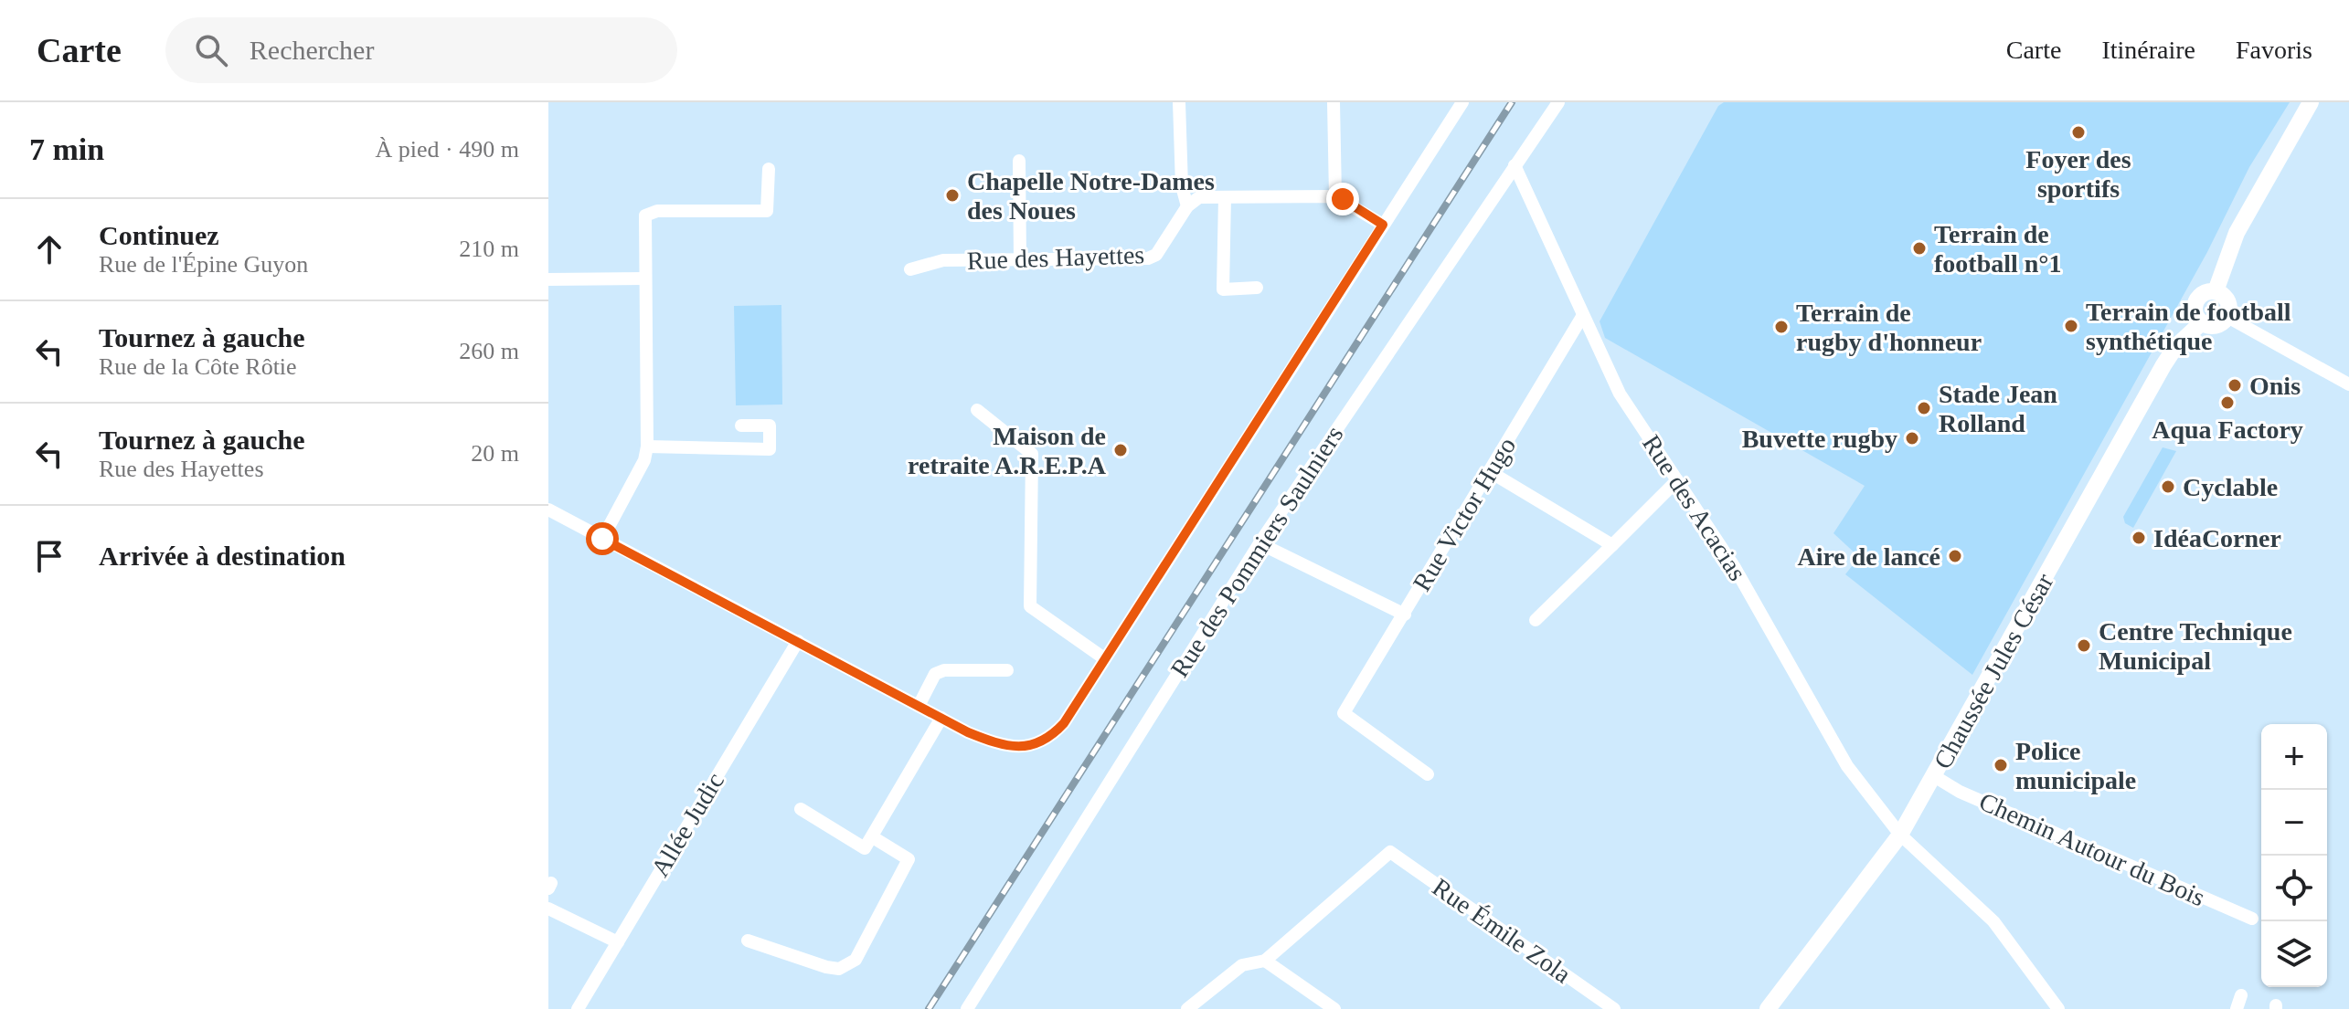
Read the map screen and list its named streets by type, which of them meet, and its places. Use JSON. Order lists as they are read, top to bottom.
{
  "streets": {
    "street": [
      "Rue des Hayettes",
      "Rue des Acacias",
      "Rue Victor Hugo",
      "Rue des Pommiers Saulniers",
      "Chaussée Jules César",
      "Allée Judic",
      "Chemin Autour du Bois",
      "Rue Émile Zola"
    ]
  },
  "crossings": [
    ["Rue des Acacias", "Rue Victor Hugo"],
    ["Rue des Acacias", "Rue des Pommiers Saulniers"],
    ["Rue des Acacias", "Chaussée Jules César"],
    ["Chaussée Jules César", "Chemin Autour du Bois"]
  ],
  "places": [
    "Foyer des sportifs",
    "Chapelle Notre-Dames des Noues",
    "Terrain de football n°1",
    "Terrain de football synthétique",
    "Terrain de rugby d'honneur",
    "Onis",
    "Aqua Factory",
    "Stade Jean Rolland",
    "Buvette rugby",
    "Maison de retraite A.R.E.P.A",
    "Cyclable",
    "IdéaCorner",
    "Aire de lancé",
    "Centre Technique Municipal",
    "Police municipale"
  ],
  "page": {
    "header": "Carte",
    "search": "Rechercher",
    "nav": ["Carte", "Itinéraire", "Favoris"],
    "heading": ["7 min", "À pied · 490 m"],
    "list": [
      ["Continuez", "Rue de l'Épine Guyon", "210 m"],
      ["Tournez à gauche", "Rue de la Côte Rôtie", "260 m"],
      ["Tournez à gauche", "Rue des Hayettes", "20 m"],
      "Arrivée à destination"
    ],
    "map_buttons": ["+", "−"]
  }
}
